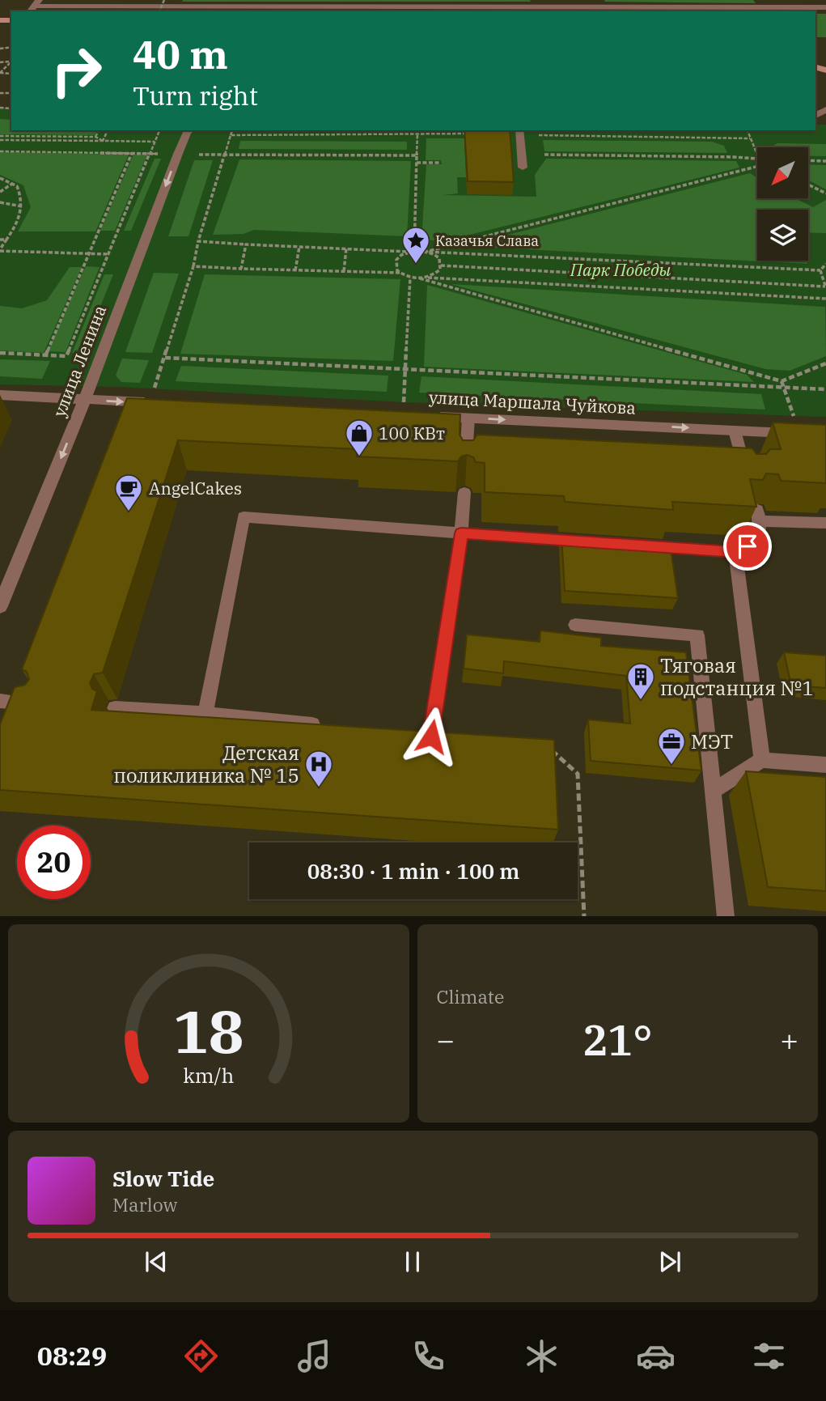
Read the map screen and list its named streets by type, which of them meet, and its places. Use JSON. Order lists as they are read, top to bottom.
{
  "streets": {
    "street": ["улица Ленина", "улица Маршала Чуйкова"]
  },
  "one_way": ["улица Ленина", "улица Маршала Чуйкова"],
  "parks": ["Парк Победы"],
  "places": {
    "place": ["Казачья Слава"],
    "shop": ["100 КВт"],
    "cafe": ["AngelCakes"],
    "building": ["Тяговая подстанция №1"],
    "office": ["МЭТ"],
    "hospital": ["Детская поликлиника № 15"]
  },
  "north": "bottom left",
  "page": {
    "turn": ["40 m", "Turn right"],
    "limit": "20",
    "trip": "08:30 · 1 min · 100 m",
    "tile": "Climate",
    "heat": ["−", "21°", "+"],
    "song": ["Slow Tide", "Marlow"],
    "tabs": "08:29",
    "gauge": ["18", "km/h"]
  }
}
